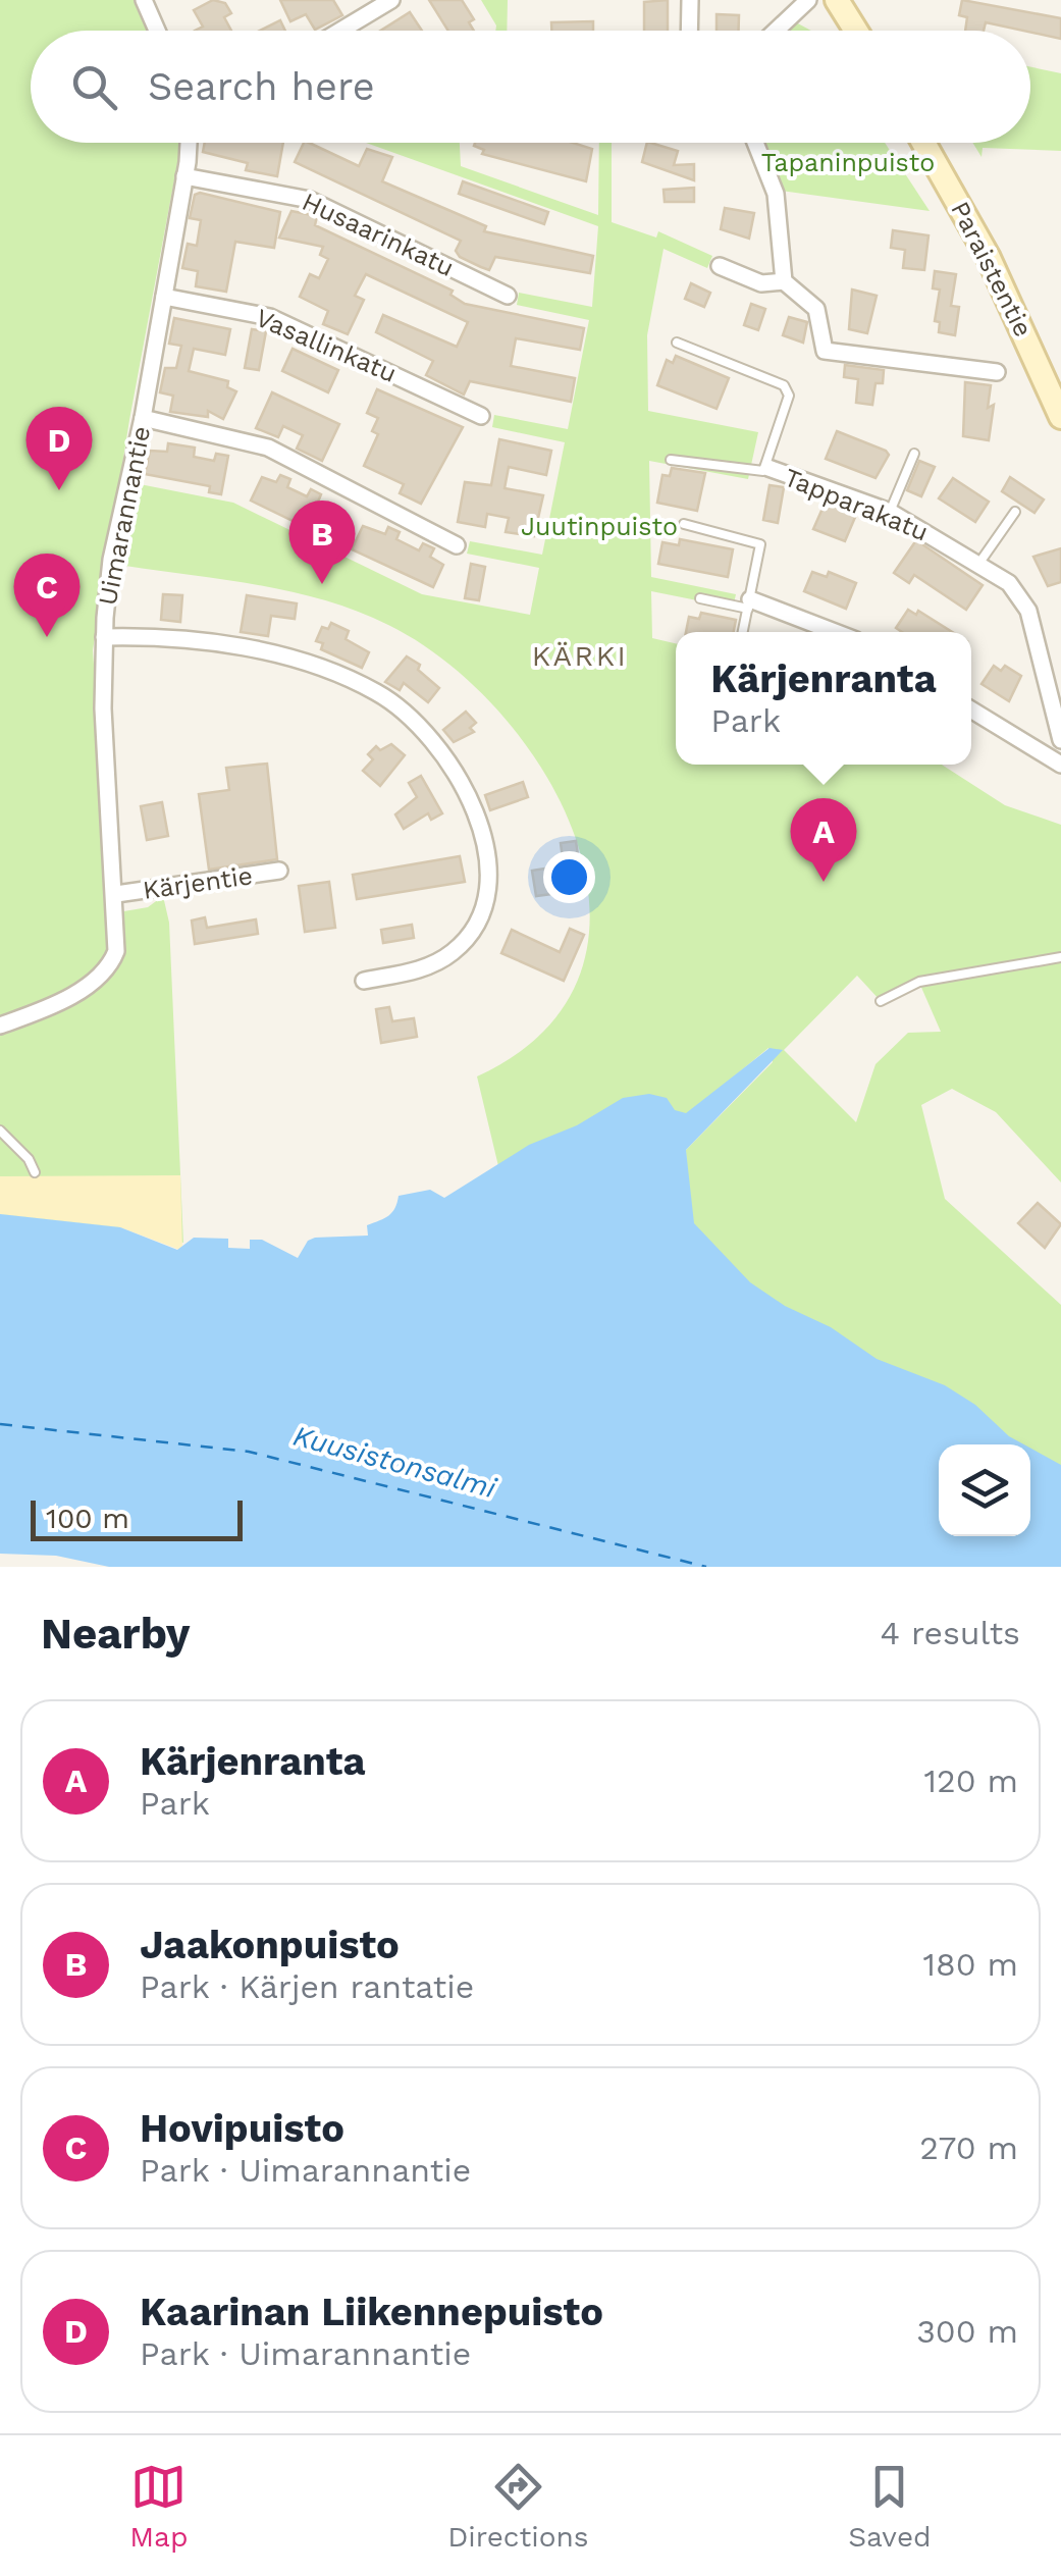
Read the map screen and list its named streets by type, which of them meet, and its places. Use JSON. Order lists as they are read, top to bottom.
{
  "streets": {
    "main road": ["Paraistentie"],
    "street": [
      "Husaarinkatu",
      "Vasallinkatu",
      "Tapparakatu",
      "Uimarannantie",
      "Kärjentie"
    ]
  },
  "crossings": [
    ["Husaarinkatu", "Uimarannantie"],
    ["Vasallinkatu", "Uimarannantie"],
    ["Uimarannantie", "Kärjentie"]
  ],
  "districts": ["KÄRKI"],
  "water": ["Kuusistonsalmi"],
  "parks": ["Tapaninpuisto", "Juutinpuisto"],
  "scale_bar": "100 m",
  "page": {
    "search": "Search here",
    "pins": [
      "D",
      "B",
      "C",
      "A"
    ],
    "popup": ["Kärjenranta", "Park"],
    "scale": "100 m",
    "heading": ["Nearby", "4 results"],
    "list": [
      {
        "mark": "A",
        "name": "Kärjenranta",
        "note": "Park",
        "value": "120 m"
      },
      {
        "mark": "B",
        "name": "Jaakonpuisto",
        "note": "Park · Kärjen rantatie",
        "value": "180 m"
      },
      {
        "mark": "C",
        "name": "Hovipuisto",
        "note": "Park · Uimarannantie",
        "value": "270 m"
      },
      {
        "mark": "D",
        "name": "Kaarinan Liikennepuisto",
        "note": "Park · Uimarannantie",
        "value": "300 m"
      }
    ],
    "nav": ["Map", "Directions", "Saved"]
  }
}
